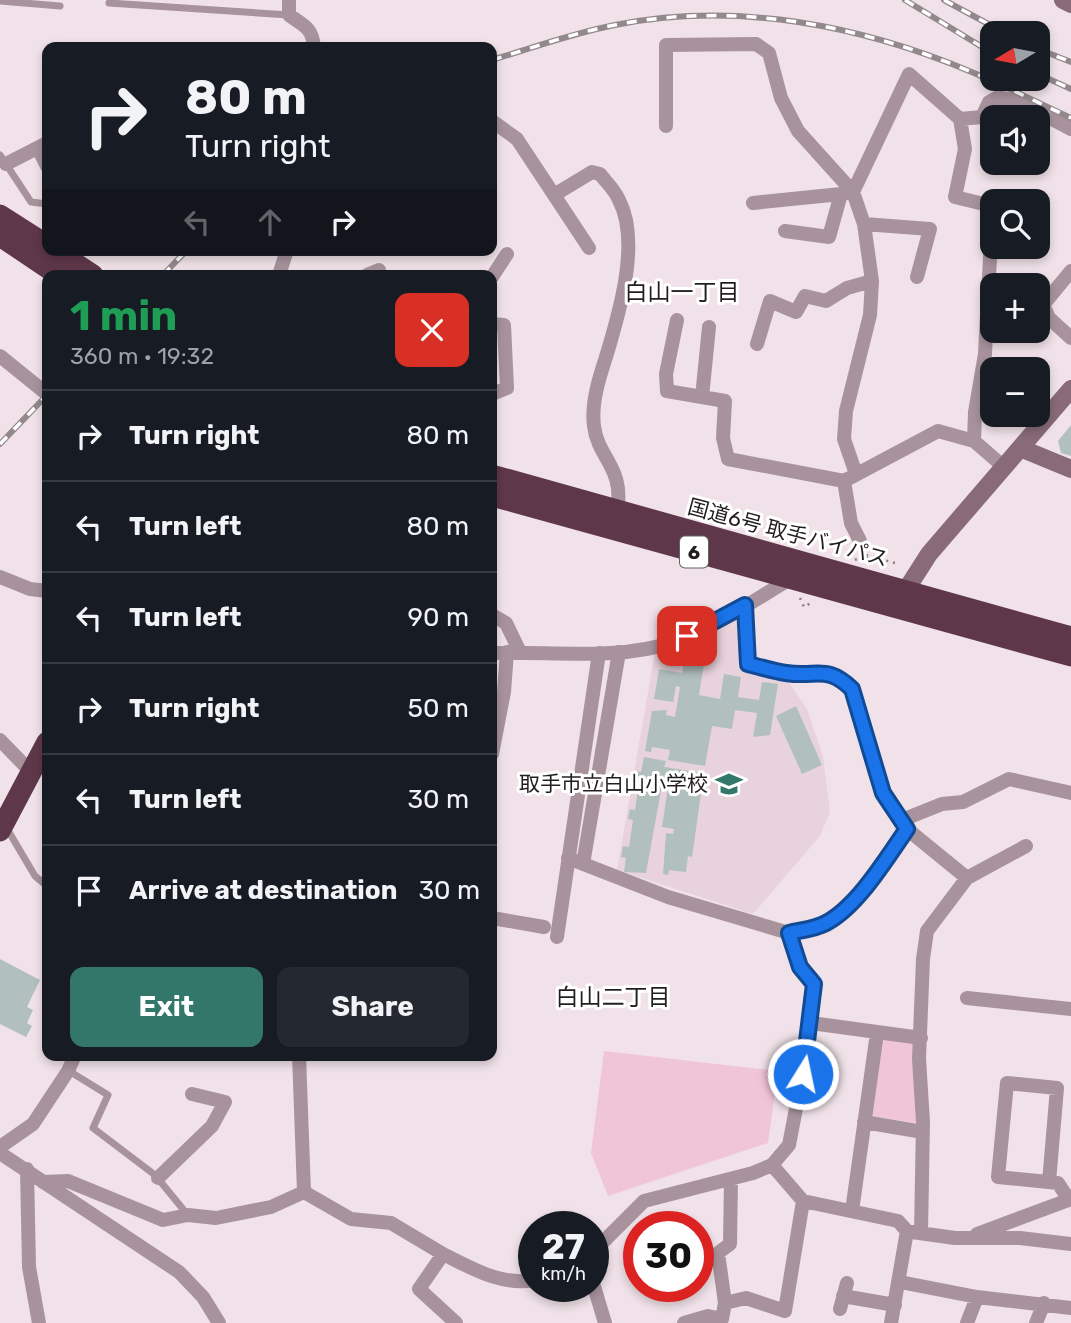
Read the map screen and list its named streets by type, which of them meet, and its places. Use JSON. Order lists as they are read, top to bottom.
{
  "streets": {
    "highway": ["国道6号 取手バイパス", "6"]
  },
  "districts": ["白山一丁目", "白山二丁目"],
  "places": {
    "school or university": ["取手市立白山小学校"]
  },
  "north": "left",
  "page": {
    "map_buttons": ["+", "−"],
    "turn": ["80 m", "Turn right"],
    "heading": ["1 min", "360 m · 19:32"],
    "list": [
      {
        "name": "Turn right",
        "value": "80 m"
      },
      {
        "name": "Turn left",
        "value": "80 m"
      },
      {
        "name": "Turn left",
        "value": "90 m"
      },
      {
        "name": "Turn right",
        "value": "50 m"
      },
      {
        "name": "Turn left",
        "value": "30 m"
      },
      {
        "name": "Arrive at destination",
        "value": "30 m"
      }
    ],
    "buttons": ["Exit", "Share"],
    "speed": "27 km/h",
    "limit": "30"
  }
}
